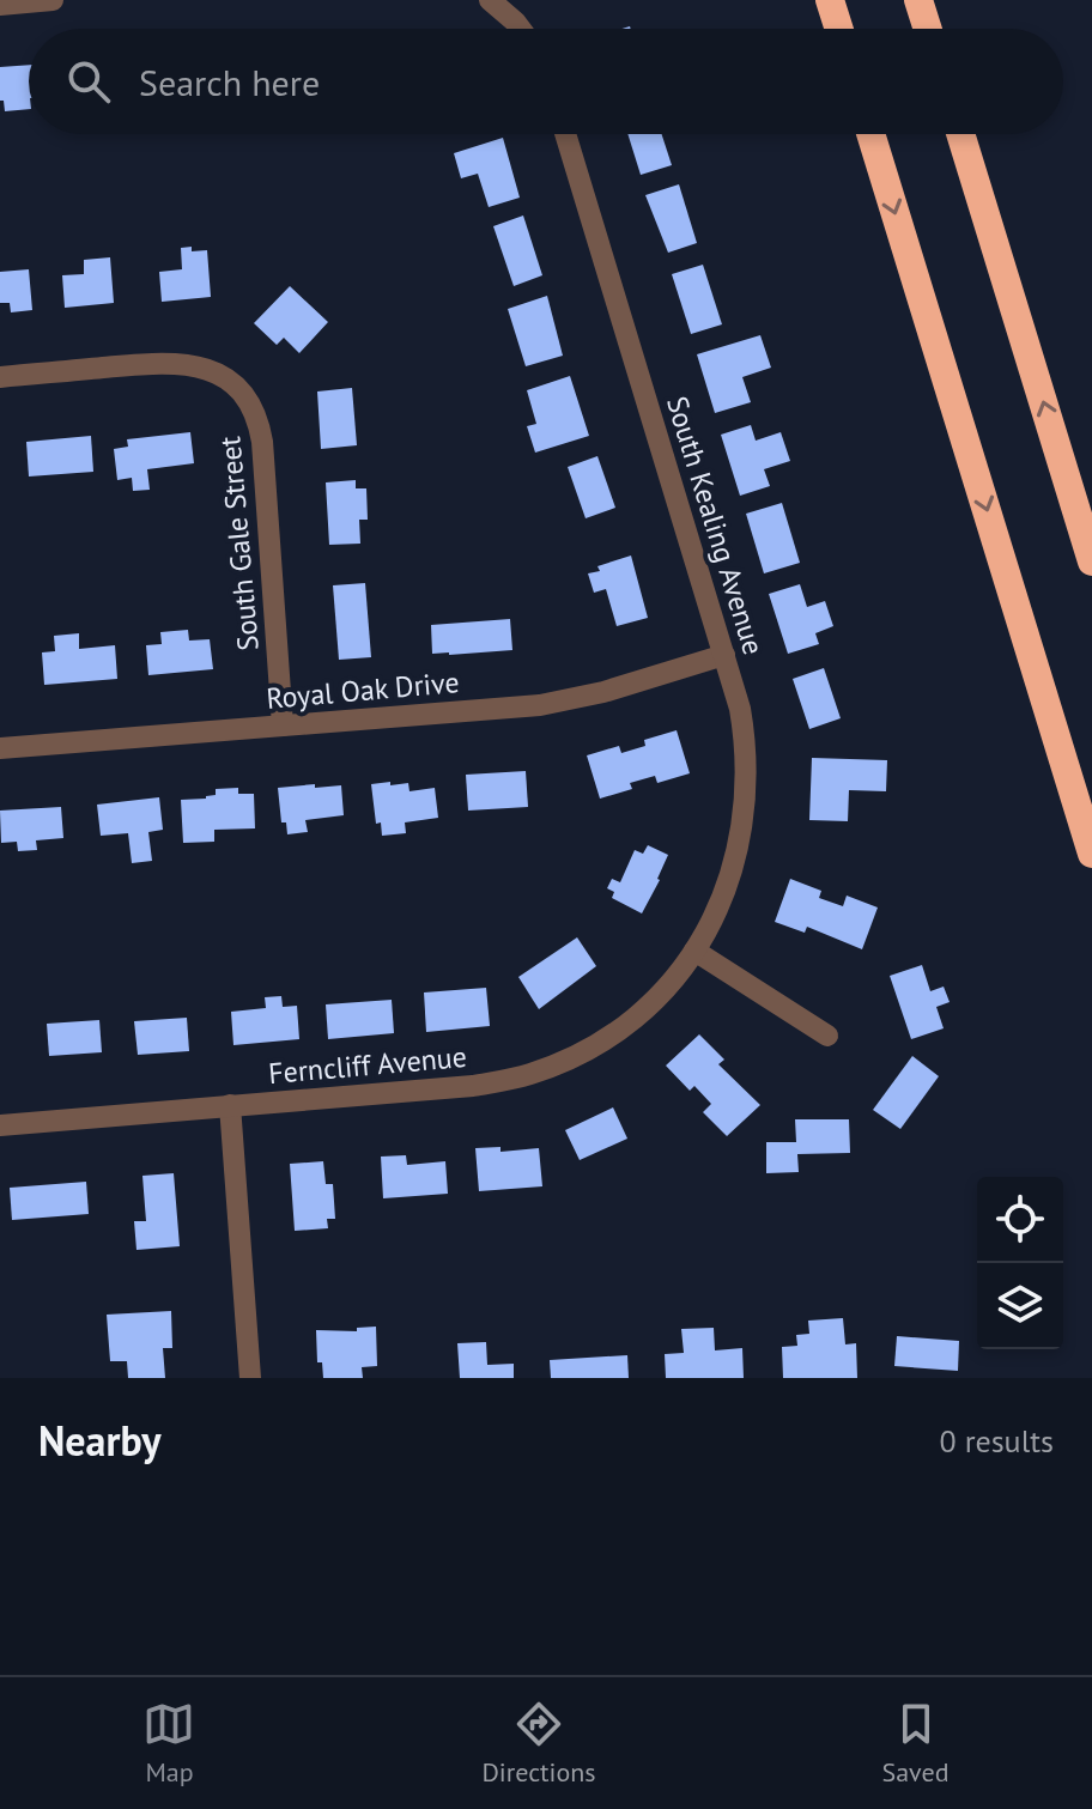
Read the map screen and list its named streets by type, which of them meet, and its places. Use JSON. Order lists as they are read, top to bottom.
{
  "streets": {
    "street": [
      "South Kealing Avenue",
      "South Gale Street",
      "Royal Oak Drive",
      "Ferncliff Avenue"
    ]
  },
  "crossings": [
    ["South Kealing Avenue", "Royal Oak Drive"],
    ["South Kealing Avenue", "Ferncliff Avenue"],
    ["South Gale Street", "Royal Oak Drive"]
  ],
  "page": {
    "search": "Search here",
    "heading": ["Nearby", "0 results"],
    "nav": ["Map", "Directions", "Saved"]
  }
}
